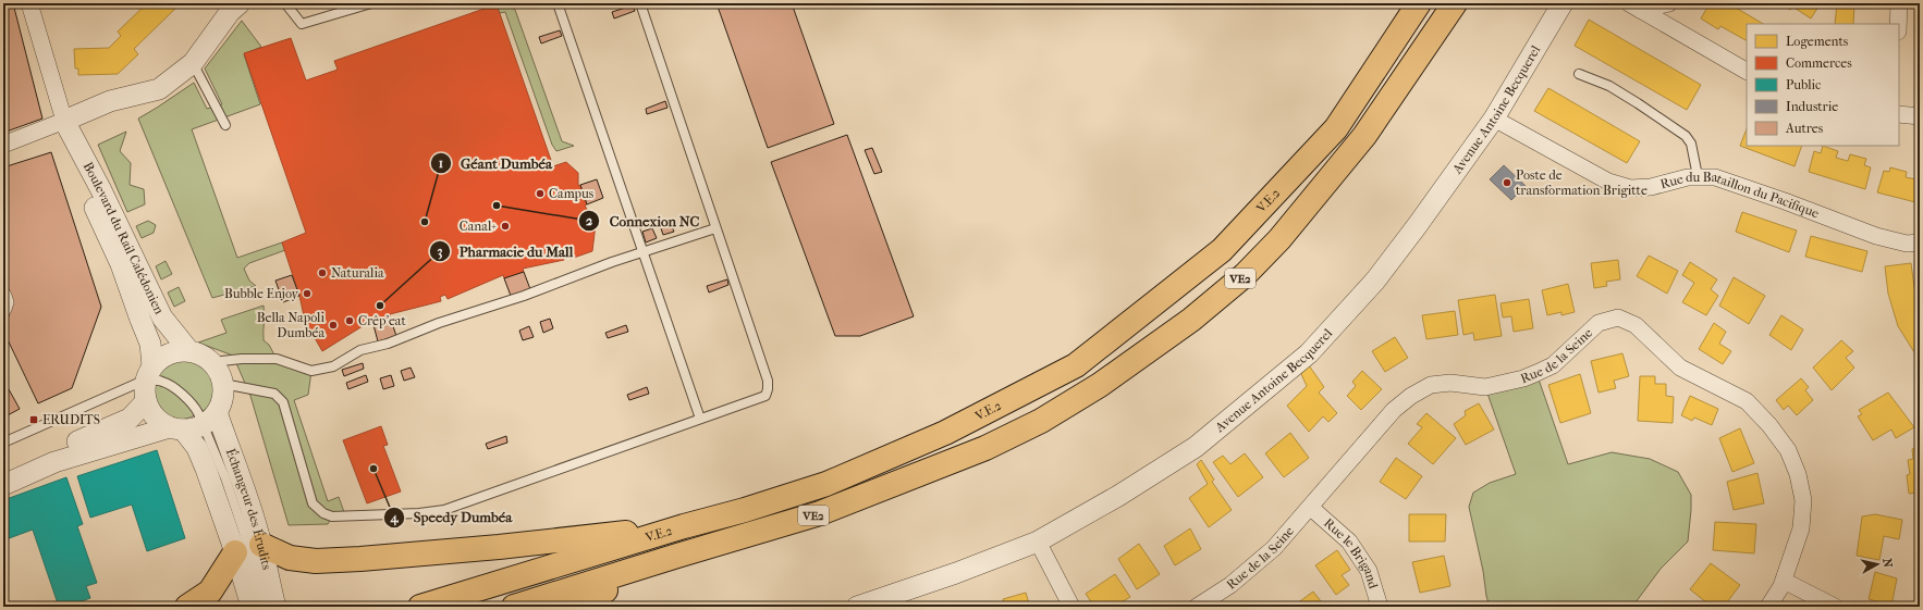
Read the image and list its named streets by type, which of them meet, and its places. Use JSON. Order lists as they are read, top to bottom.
{
  "streets": {
    "highway": ["V.E.2", "VE2"],
    "street": [
      "Avenue Antoine Becquerel",
      "Rue du Bataillon du Pacifique",
      "Boulevard du Rail Calédonien",
      "Rue de la Seine",
      "Échangeur des Érudits",
      "Rue le Brigand"
    ]
  },
  "crossings": [
    ["Avenue Antoine Becquerel", "Rue du Bataillon du Pacifique"],
    ["Boulevard du Rail Calédonien", "Échangeur des Érudits"],
    ["Rue de la Seine", "Rue le Brigand"]
  ],
  "places": {
    "other": [
      "Poste de transformation Brigitte",
      "Campus",
      "Connexion NC",
      "Géant Dumbéa",
      "Canal+",
      "Naturalia",
      "Bubble Enjoy",
      "Pharmacie du Mall",
      "Crêp'eat",
      "Bella Napoli Dumbéa",
      "Speedy Dumbéa"
    ],
    "transit": ["ERUDITS"]
  },
  "legend": [
    "Logements",
    "Commerces",
    "Public",
    "Industrie",
    "Autres"
  ],
  "north": "right"
}
